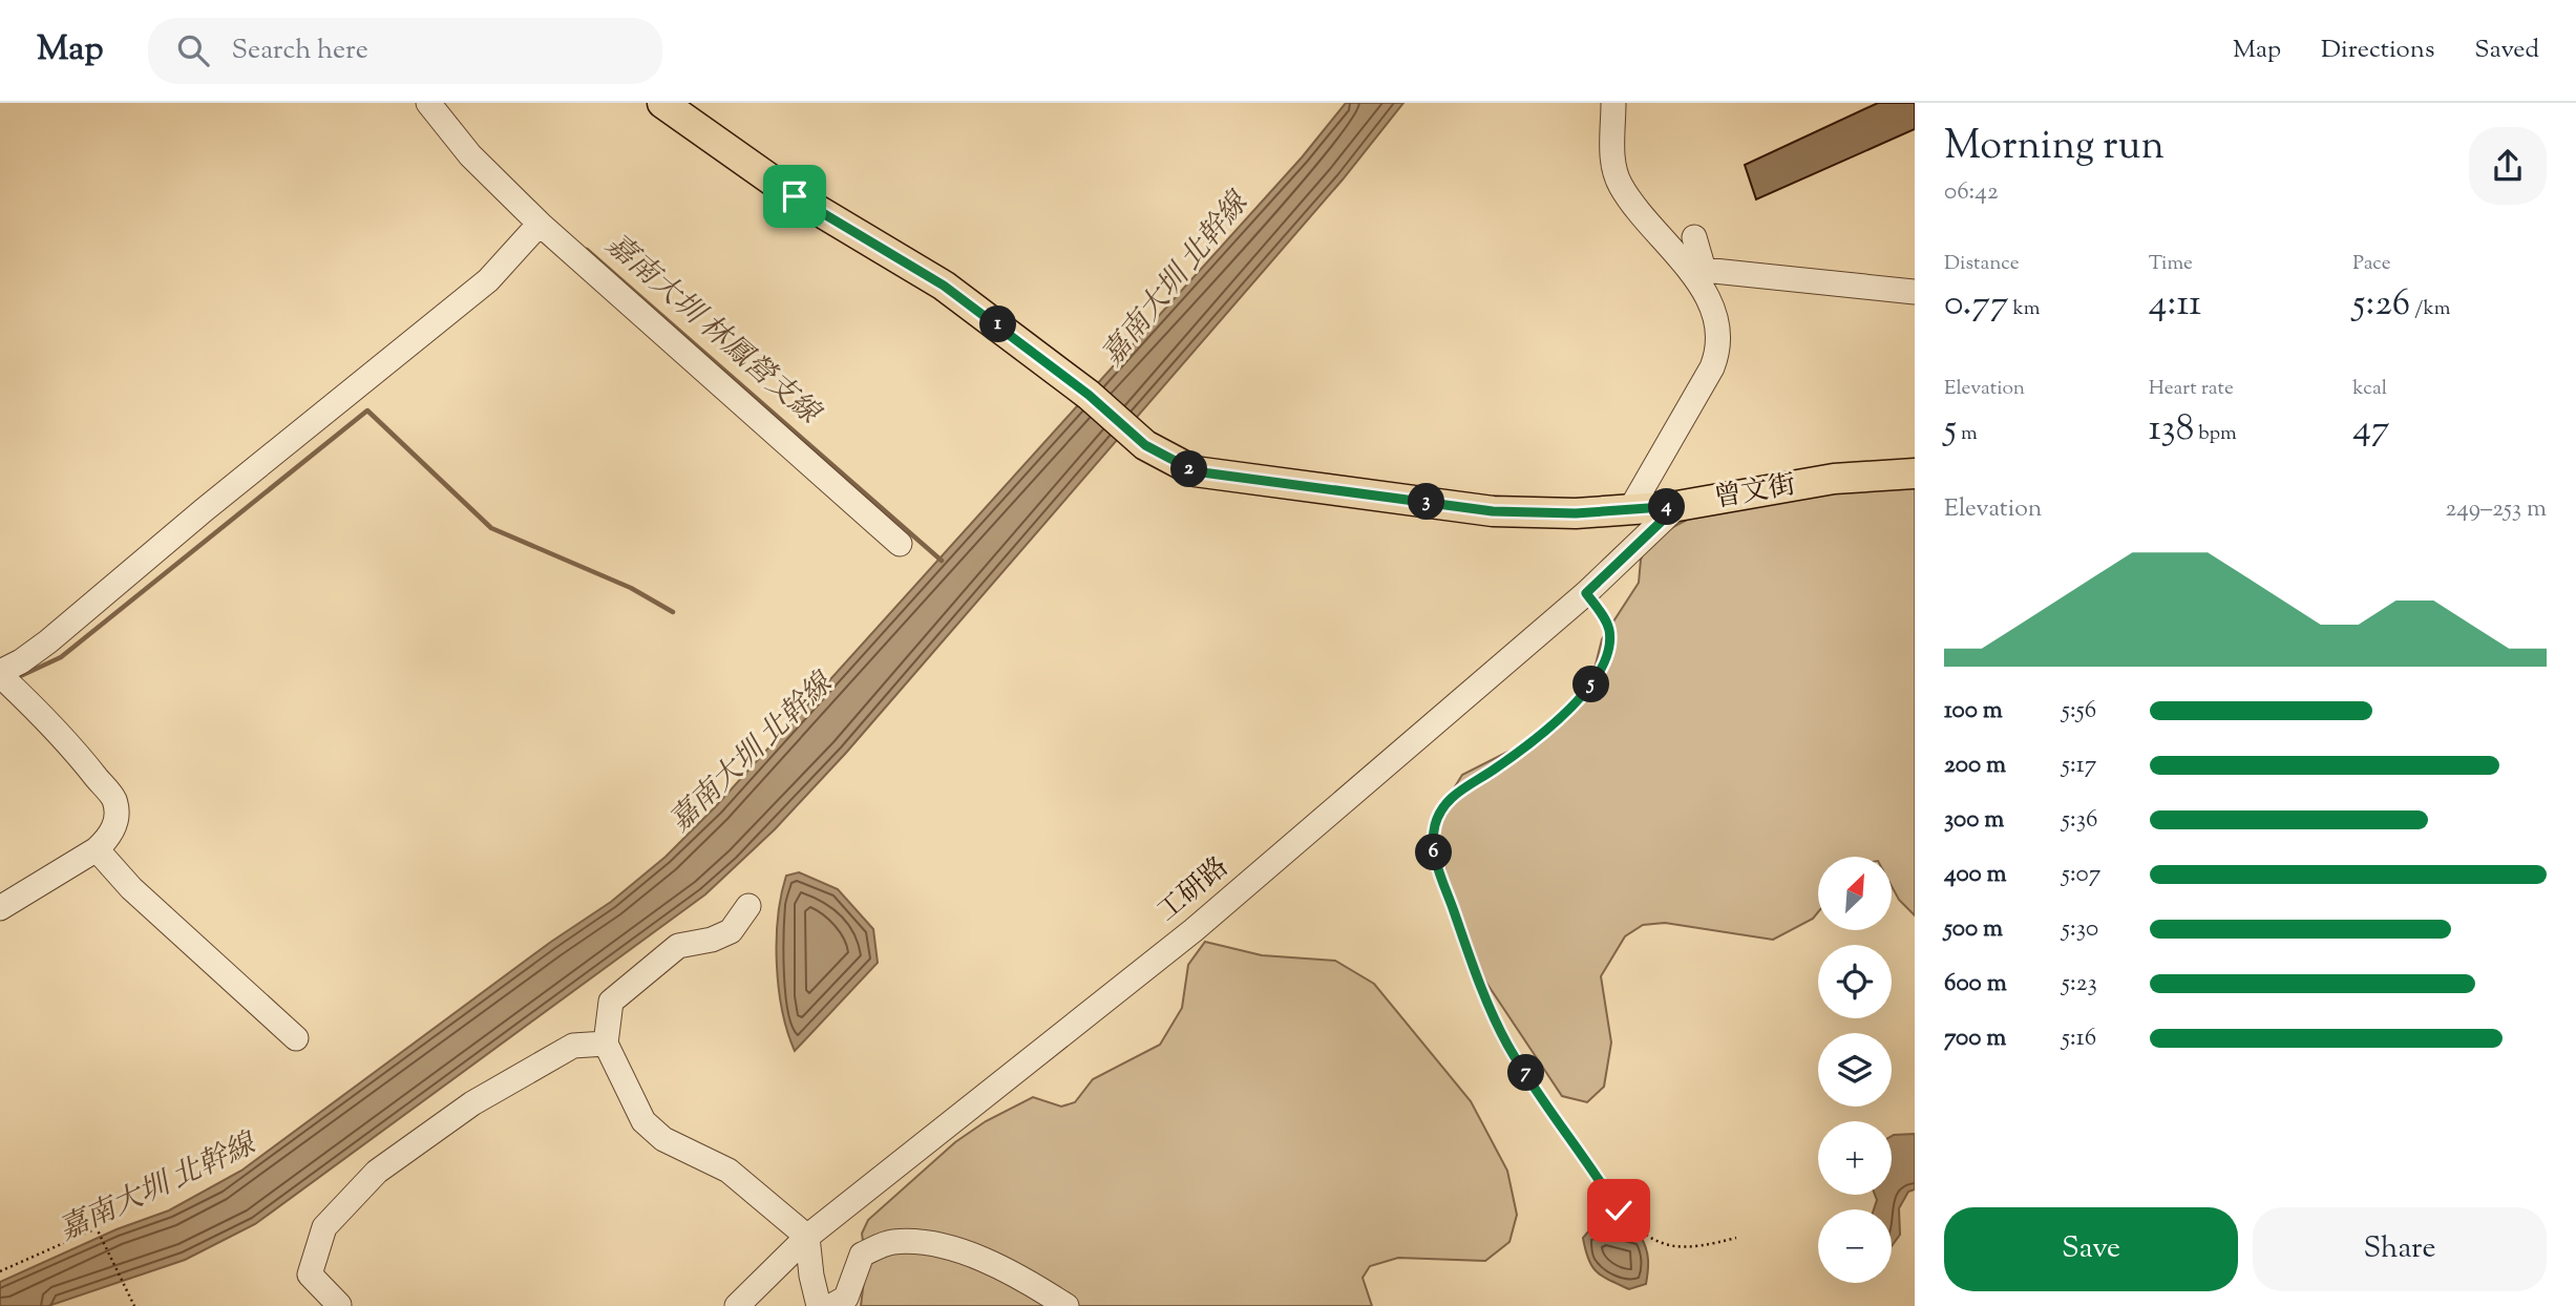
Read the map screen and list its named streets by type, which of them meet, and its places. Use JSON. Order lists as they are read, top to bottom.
{
  "streets": {
    "main road": ["曾文街"],
    "street": ["工研路"]
  },
  "crossings": [
    ["曾文街", "工研路"]
  ],
  "water": ["嘉南大圳 北幹線", "嘉南大圳 林鳳營支線"],
  "north": "top right",
  "page": {
    "header": "Map",
    "search": "Search here",
    "nav": ["Map", "Directions", "Saved"],
    "heading": ["Morning run", "06:42"],
    "stats": [
      ["Distance", "0.77 km"],
      ["Time", "4:11"],
      ["Pace", "5:26 /km"],
      ["Elevation", "5 m"],
      ["Heart rate", "138 bpm"],
      ["kcal", "47"]
    ],
    "pins": [
      "1",
      "2",
      "3",
      "4",
      "5",
      "6",
      "7"
    ],
    "chart": ["Elevation", "249–253 m"],
    "list": [
      {
        "name": "100 m",
        "note": "5:56"
      },
      {
        "name": "200 m",
        "note": "5:17"
      },
      {
        "name": "300 m",
        "note": "5:36"
      },
      {
        "name": "400 m",
        "note": "5:07"
      },
      {
        "name": "500 m",
        "note": "5:30"
      },
      {
        "name": "600 m",
        "note": "5:23"
      },
      {
        "name": "700 m",
        "note": "5:16"
      }
    ],
    "map_buttons": ["+", "−"],
    "buttons": ["Save", "Share"]
  }
}
